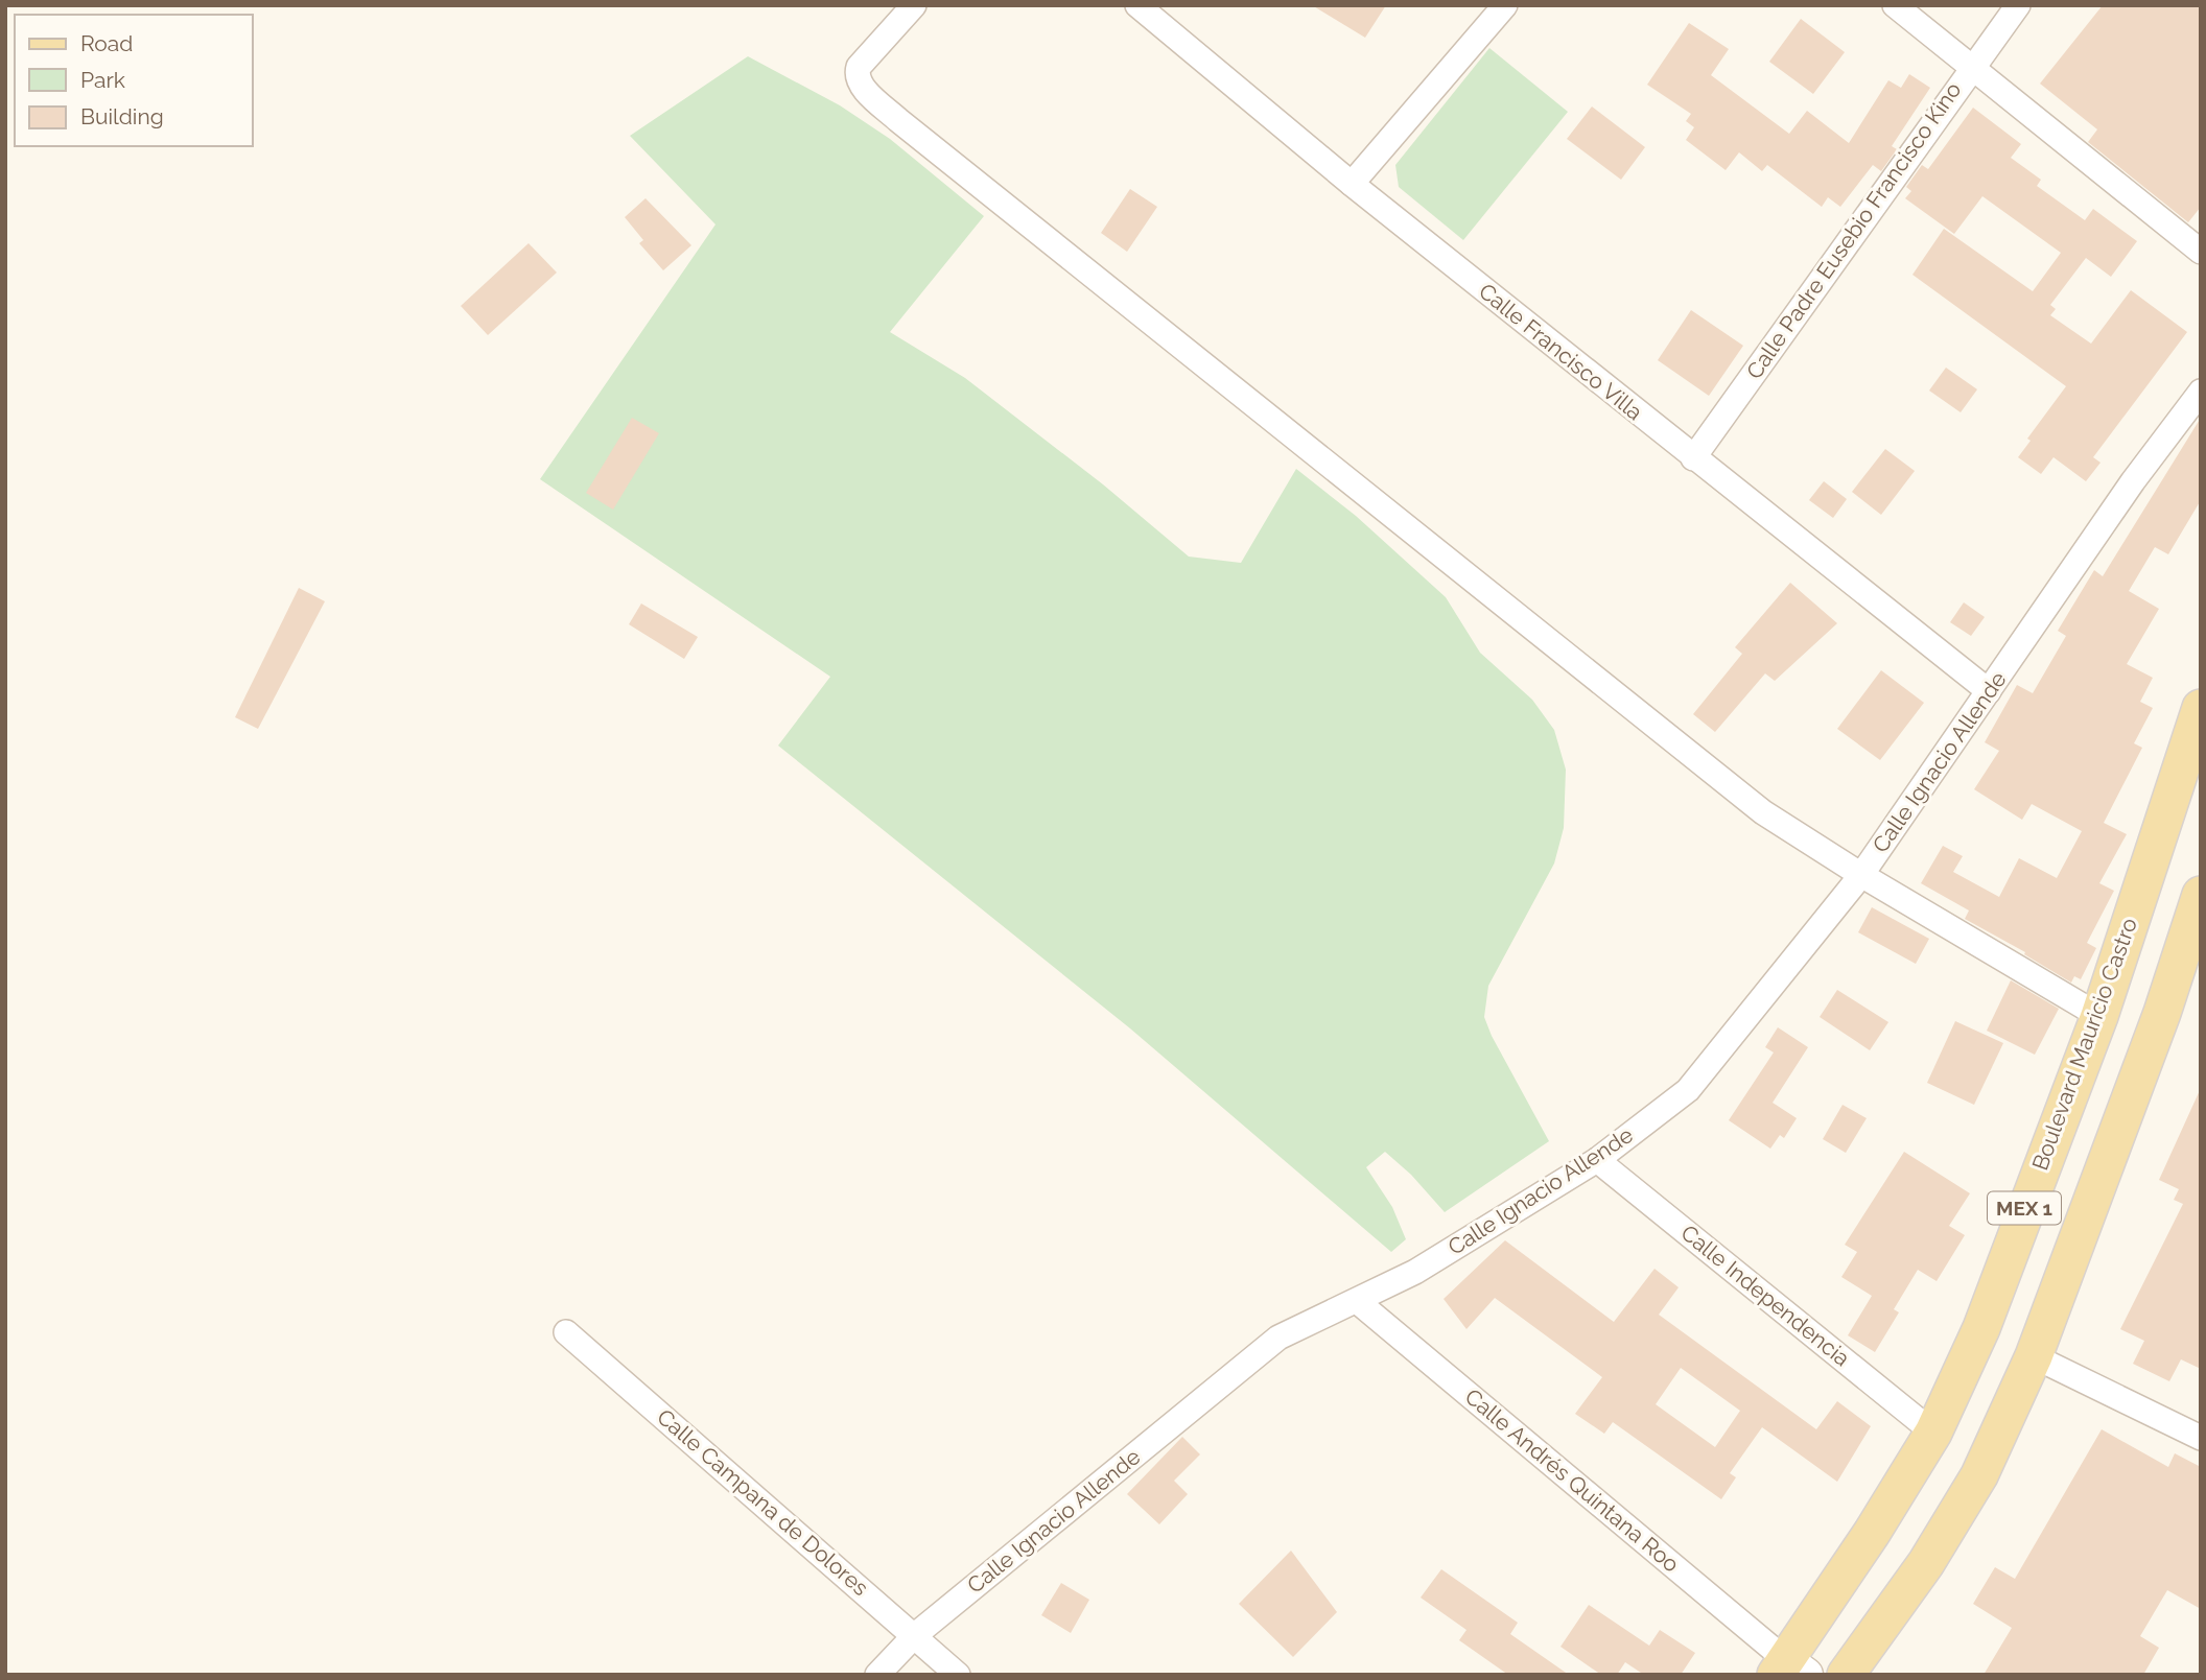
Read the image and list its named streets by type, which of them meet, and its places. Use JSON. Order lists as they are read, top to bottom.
{
  "streets": {
    "main road": ["Boulevard Mauricio Castro", "MEX 1"],
    "street": [
      "Calle Padre Eusebio Francisco Kino",
      "Calle Francisco Villa",
      "Calle Ignacio Allende",
      "Calle Independencia",
      "Calle Andrés Quintana Roo",
      "Calle Campana de Dolores"
    ]
  },
  "crossings": [
    ["Calle Padre Eusebio Francisco Kino", "Calle Francisco Villa"],
    ["Calle Francisco Villa", "Calle Ignacio Allende"],
    ["Calle Ignacio Allende", "Calle Independencia"],
    ["Calle Ignacio Allende", "Calle Andrés Quintana Roo"],
    ["Calle Ignacio Allende", "Calle Campana de Dolores"],
    ["Boulevard Mauricio Castro", "Calle Independencia"],
    ["Boulevard Mauricio Castro", "Calle Andrés Quintana Roo"]
  ],
  "legend": ["Road", "Park", "Building"]
}
